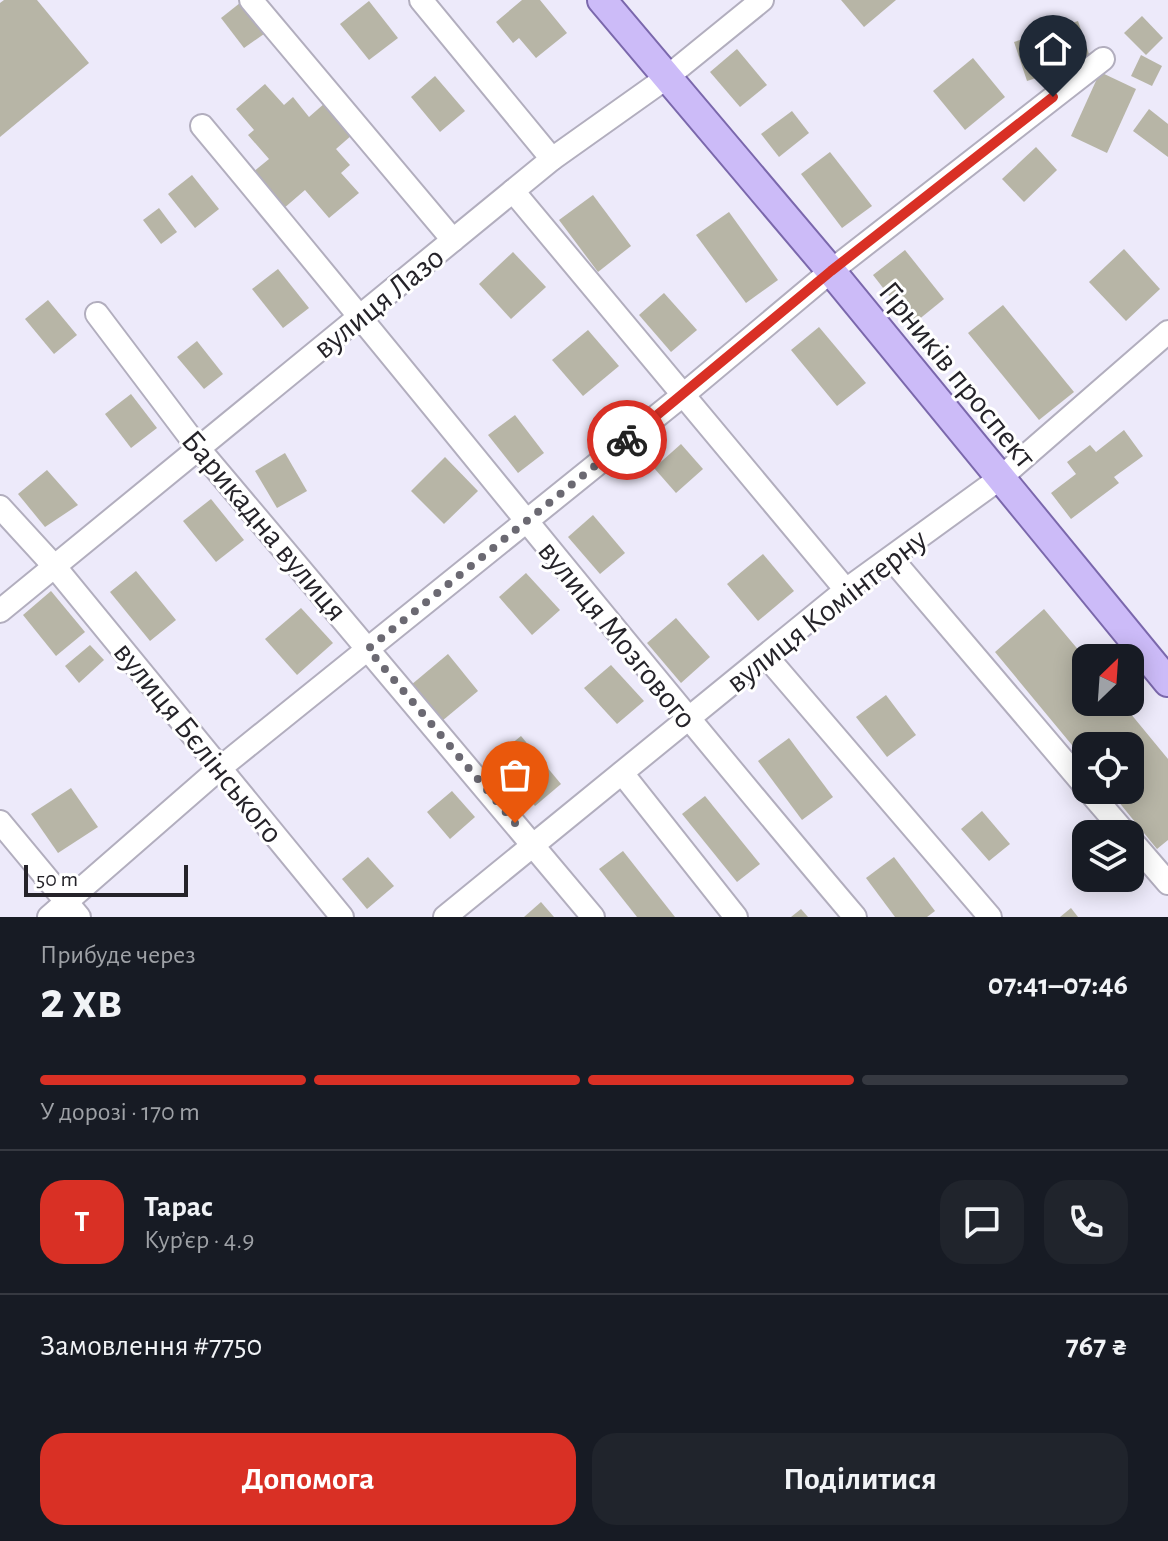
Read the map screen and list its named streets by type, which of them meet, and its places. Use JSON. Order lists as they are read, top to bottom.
{
  "streets": {
    "main road": ["Гірників проспект"],
    "street": [
      "вулиця Лазо",
      "Барикадна вулиця",
      "вулиця Комінтерну",
      "вулиця Мозгового",
      "вулиця Бєлінського"
    ]
  },
  "crossings": [
    ["вулиця Лазо", "Гірників проспект"],
    ["вулиця Лазо", "Барикадна вулиця"],
    ["вулиця Лазо", "вулиця Мозгового"],
    ["вулиця Лазо", "вулиця Бєлінського"],
    ["Гірників проспект", "вулиця Комінтерну"],
    ["Барикадна вулиця", "вулиця Комінтерну"],
    ["вулиця Комінтерну", "вулиця Мозгового"]
  ],
  "scale_bar": "50 m",
  "north": "top right",
  "page": {
    "scale": "50 m",
    "heading": ["2 хв", "Прибуде через", "07:41–07:46"],
    "panel": [
      "Тарас",
      "Кур’єр · 4.9",
      "Замовлення #7750",
      "767 ₴"
    ],
    "bar": "У дорозі · 170 m",
    "round": "Т",
    "buttons": ["Допомога", "Поділитися"]
  }
}
